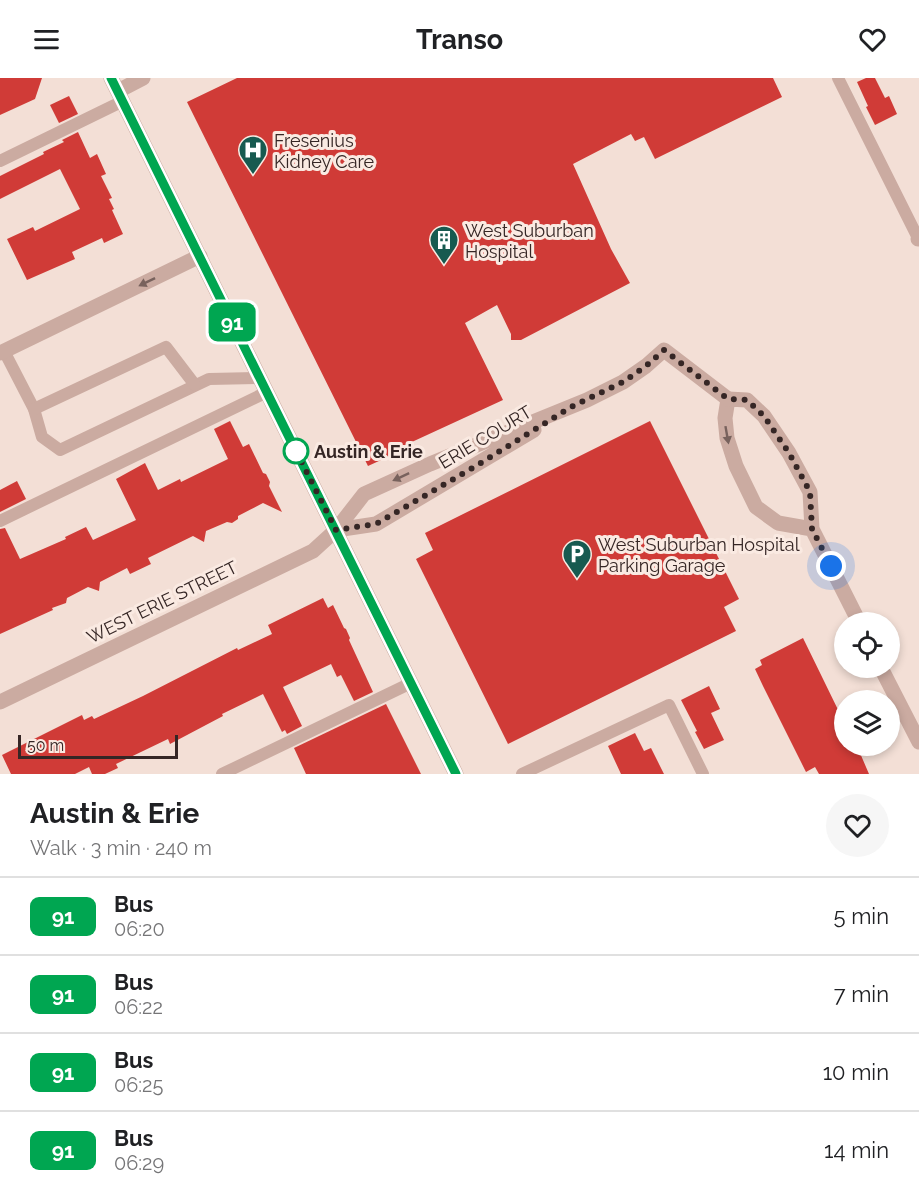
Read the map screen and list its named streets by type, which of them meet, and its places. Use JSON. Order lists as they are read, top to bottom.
{
  "streets": {
    "street": ["ERIE COURT", "WEST ERIE STREET"]
  },
  "crossings": [
    ["ERIE COURT", "WEST ERIE STREET"]
  ],
  "places": {
    "hospital": ["Fresenius Kidney Care"],
    "building": ["West Suburban Hospital"],
    "other": ["Austin & Erie"],
    "parking": ["West Suburban Hospital Parking Garage"]
  },
  "lines": ["bus line 91"],
  "scale_bar": "50 m",
  "page": {
    "header": "Transo",
    "on_map": "91",
    "scale": "50 m",
    "heading": ["Austin & Erie", "Walk · 3 min · 240 m"],
    "list": [
      {
        "mark": "91",
        "name": "Bus",
        "note": "06:20",
        "value": "5 min"
      },
      {
        "mark": "91",
        "name": "Bus",
        "note": "06:22",
        "value": "7 min"
      },
      {
        "mark": "91",
        "name": "Bus",
        "note": "06:25",
        "value": "10 min"
      },
      {
        "mark": "91",
        "name": "Bus",
        "note": "06:29",
        "value": "14 min"
      }
    ]
  }
}
